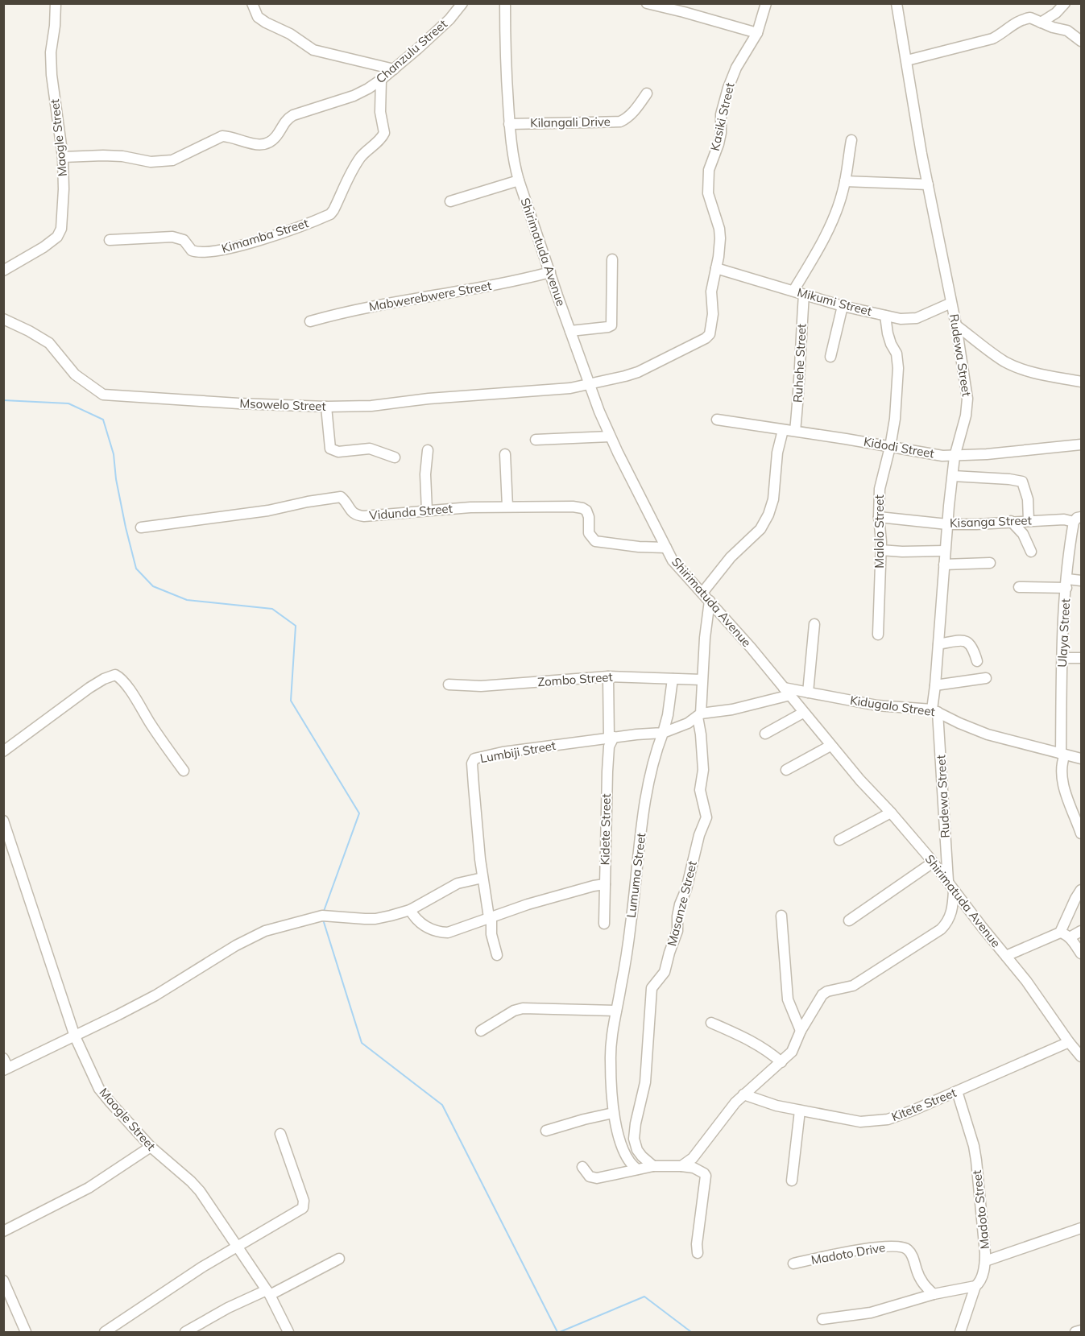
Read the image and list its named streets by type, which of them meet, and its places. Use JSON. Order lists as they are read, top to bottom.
{
  "streets": {
    "street": [
      "Chanzulu Street",
      "Kasiki Street",
      "Kilangali Drive",
      "Maogle Street",
      "Kimamba Street",
      "Shirimatuda Avenue",
      "Mabwerebwere Street",
      "Mikumi Street",
      "Rudewa Street",
      "Ruhehe Street",
      "Msowelo Street",
      "Kidodi Street",
      "Vidunda Street",
      "Kisanga Street",
      "Malolo Street",
      "Ulaya Street",
      "Zombo Street",
      "Kidugalo Street",
      "Lumbiji Street",
      "Kidete Street",
      "Lumuma Street",
      "Masanze Street",
      "Kitete Street",
      "Madoto Street",
      "Madoto Drive"
    ]
  },
  "crossings": [
    ["Chanzulu Street", "Maogle Street"],
    ["Chanzulu Street", "Kimamba Street"],
    ["Kasiki Street", "Shirimatuda Avenue"],
    ["Kasiki Street", "Mikumi Street"],
    ["Kasiki Street", "Msowelo Street"],
    ["Kilangali Drive", "Shirimatuda Avenue"],
    ["Shirimatuda Avenue", "Mabwerebwere Street"],
    ["Shirimatuda Avenue", "Rudewa Street"],
    ["Shirimatuda Avenue", "Msowelo Street"],
    ["Shirimatuda Avenue", "Vidunda Street"],
    ["Shirimatuda Avenue", "Kidugalo Street"],
    ["Shirimatuda Avenue", "Kitete Street"],
    ["Mikumi Street", "Rudewa Street"],
    ["Mikumi Street", "Ruhehe Street"],
    ["Mikumi Street", "Malolo Street"],
    ["Rudewa Street", "Kidodi Street"],
    ["Rudewa Street", "Kisanga Street"],
    ["Rudewa Street", "Kidugalo Street"],
    ["Ruhehe Street", "Kidodi Street"],
    ["Kidodi Street", "Malolo Street"],
    ["Kisanga Street", "Malolo Street"],
    ["Kisanga Street", "Ulaya Street"],
    ["Ulaya Street", "Kidugalo Street"],
    ["Zombo Street", "Kidete Street"],
    ["Zombo Street", "Lumuma Street"],
    ["Lumbiji Street", "Kidete Street"],
    ["Lumbiji Street", "Lumuma Street"],
    ["Kitete Street", "Madoto Street"]
  ]
}
